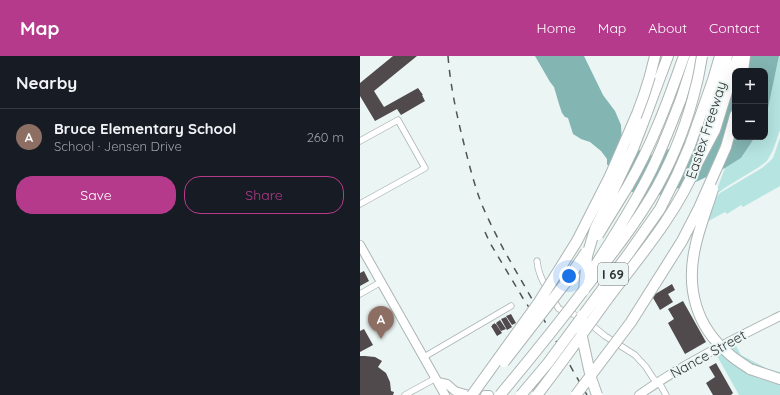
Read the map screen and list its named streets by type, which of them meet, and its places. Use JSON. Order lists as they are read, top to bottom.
{
  "streets": {
    "highway": ["Eastex Freeway", "I 69"],
    "main road": ["Nance Street"]
  },
  "page": {
    "header": "Map",
    "nav": [
      "Home",
      "Map",
      "About",
      "Contact"
    ],
    "heading": "Nearby",
    "map_buttons": ["+", "−"],
    "list": [
      {
        "mark": "A",
        "name": "Bruce Elementary School",
        "note": "School · Jensen Drive",
        "value": "260 m"
      }
    ],
    "buttons": ["Save", "Share"],
    "pins": "A"
  }
}
